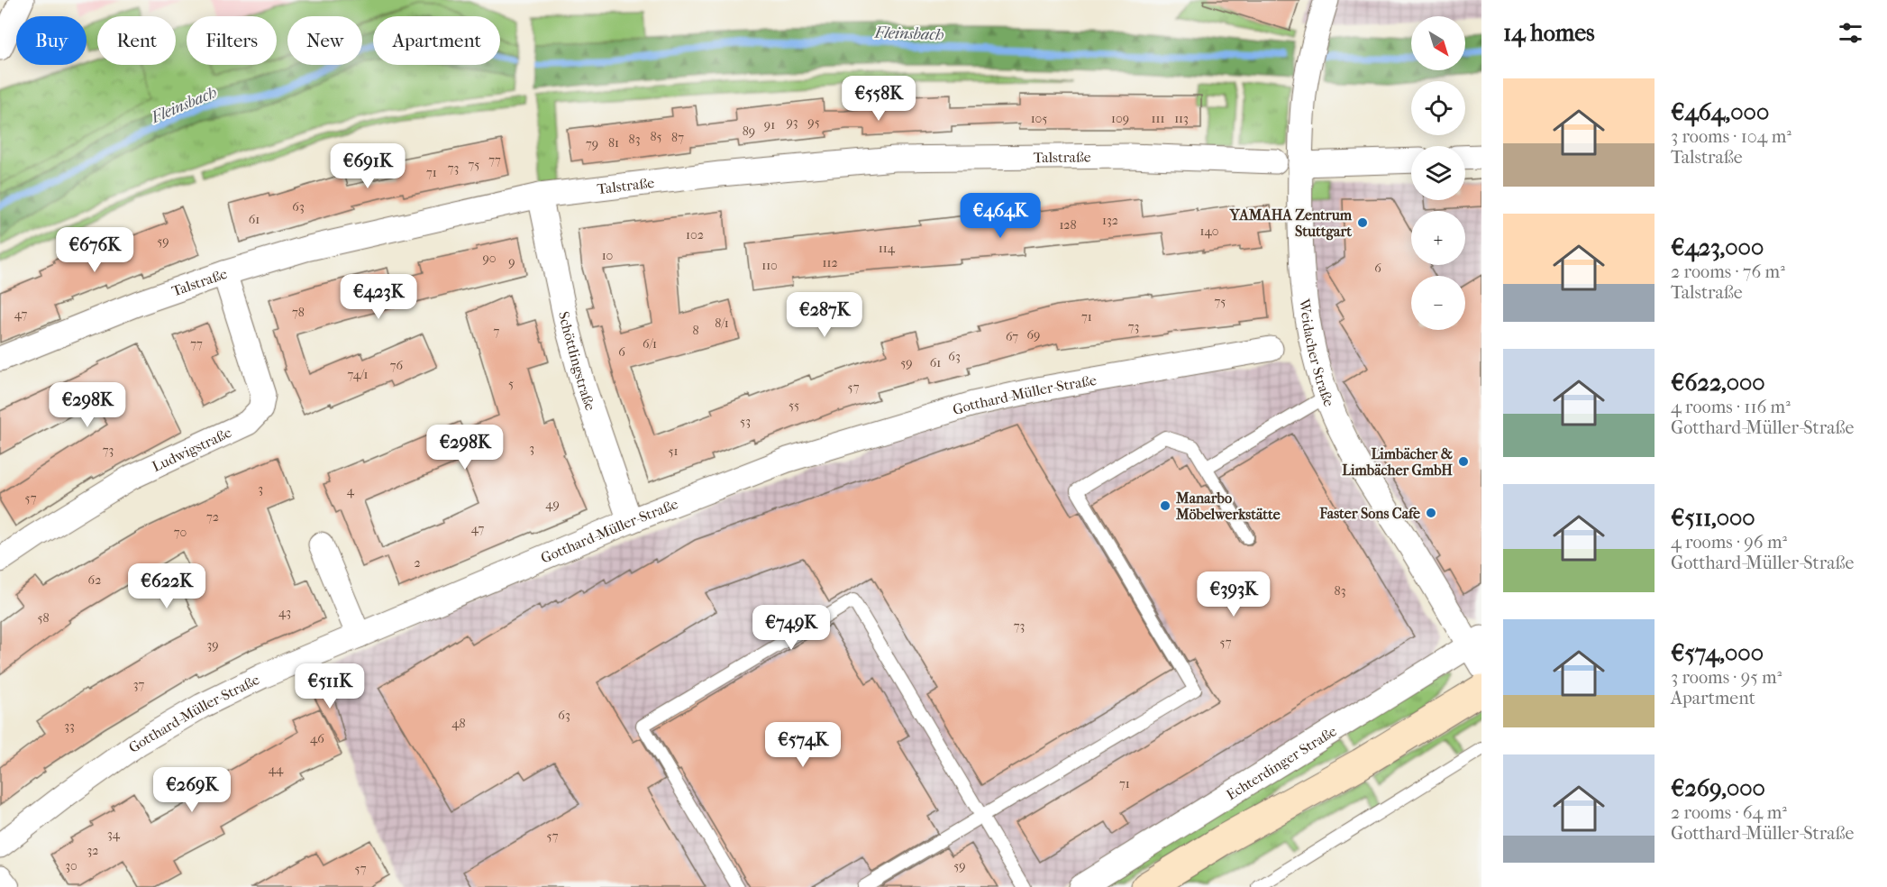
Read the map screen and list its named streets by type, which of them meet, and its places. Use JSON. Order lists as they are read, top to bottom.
{
  "streets": {
    "street": [
      "Talstraße",
      "Weidacher Straße",
      "Schöttlingstraße",
      "Gotthard-Müller-Straße",
      "Ludwigstraße",
      "Echterdinger Straße"
    ]
  },
  "crossings": [
    ["Talstraße", "Schöttlingstraße"],
    ["Talstraße", "Ludwigstraße"],
    ["Weidacher Straße", "Echterdinger Straße"],
    ["Schöttlingstraße", "Gotthard-Müller-Straße"]
  ],
  "water": ["Fleinsbach"],
  "places": [
    "YAMAHA Zentrum Stuttgart",
    "Limbächer & Limbächer GmbH",
    "Manarbo Möbelwerkstätte",
    "Faster Sons Cafe"
  ],
  "house_numbers": [
    "105",
    "109",
    "111",
    "113",
    "93",
    "95",
    "91",
    "89",
    "85",
    "87",
    "83",
    "81",
    "79",
    "77",
    "75",
    "73",
    "71",
    "63",
    "61",
    "132",
    "128",
    "140",
    "102",
    "59",
    "114",
    "10",
    "90",
    "9",
    "112",
    "110",
    "6",
    "75",
    "78",
    "47",
    "71",
    "8/1",
    "73",
    "8",
    "7",
    "69",
    "67",
    "77",
    "6/1",
    "6",
    "63",
    "59",
    "61",
    "76",
    "74/1",
    "5",
    "57",
    "55",
    "53",
    "3",
    "73",
    "51",
    "3",
    "4",
    "57",
    "49",
    "72",
    "47",
    "70",
    "2",
    "62",
    "83",
    "43",
    "58",
    "73",
    "57",
    "39",
    "37",
    "63",
    "48",
    "33",
    "46",
    "44",
    "71",
    "34",
    "57",
    "32",
    "30",
    "59",
    "57"
  ],
  "north": "bottom right",
  "page": {
    "heading": "14 homes",
    "map_buttons": ["+", "−"],
    "chip": [
      "Buy",
      "Rent",
      "Filters",
      "New",
      "Apartment"
    ],
    "list": [
      {
        "name": "€464,000",
        "note": "3 rooms · 104 m² · Talstraße"
      },
      {
        "name": "€423,000",
        "note": "2 rooms · 76 m² · Talstraße"
      },
      {
        "name": "€622,000",
        "note": "4 rooms · 116 m² · Gotthard-Müller-Straße"
      },
      {
        "name": "€511,000",
        "note": "4 rooms · 96 m² · Gotthard-Müller-Straße"
      },
      {
        "name": "€574,000",
        "note": "3 rooms · 95 m² · Apartment"
      },
      {
        "name": "€269,000",
        "note": "2 rooms · 64 m² · Gotthard-Müller-Straße"
      }
    ],
    "price": [
      "€558K",
      "€691K",
      "€464K",
      "€676K",
      "€423K",
      "€287K",
      "€298K",
      "€298K",
      "€622K",
      "€393K",
      "€749K",
      "€511K",
      "€574K",
      "€269K"
    ]
  }
}
